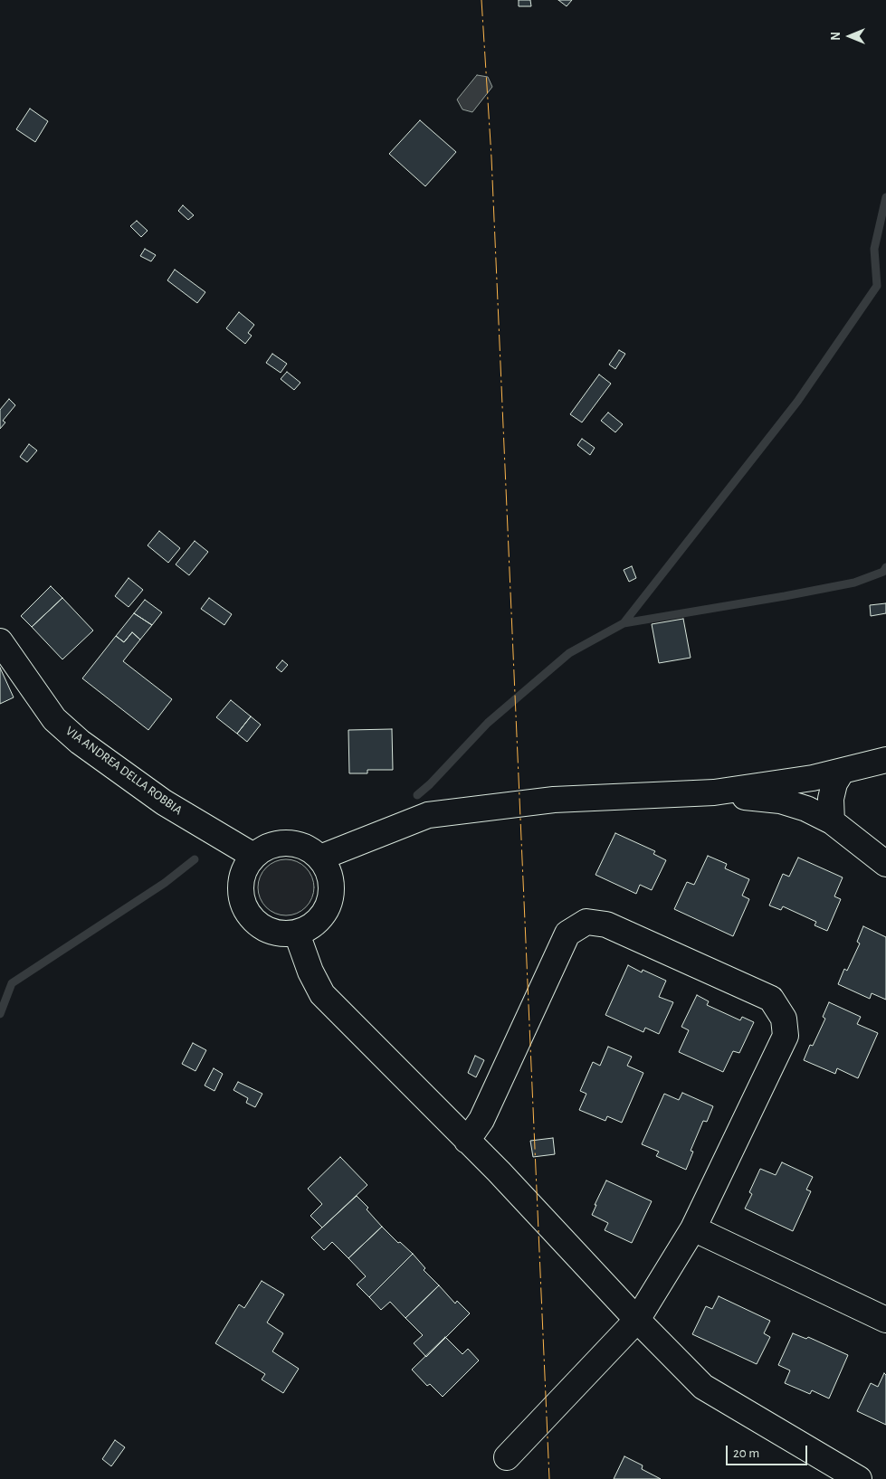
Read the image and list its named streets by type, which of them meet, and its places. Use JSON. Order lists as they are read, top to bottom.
{
  "streets": {
    "street": ["VIA ANDREA DELLA ROBBIA"]
  },
  "scale_bar": "20 m",
  "north": "left"
}
